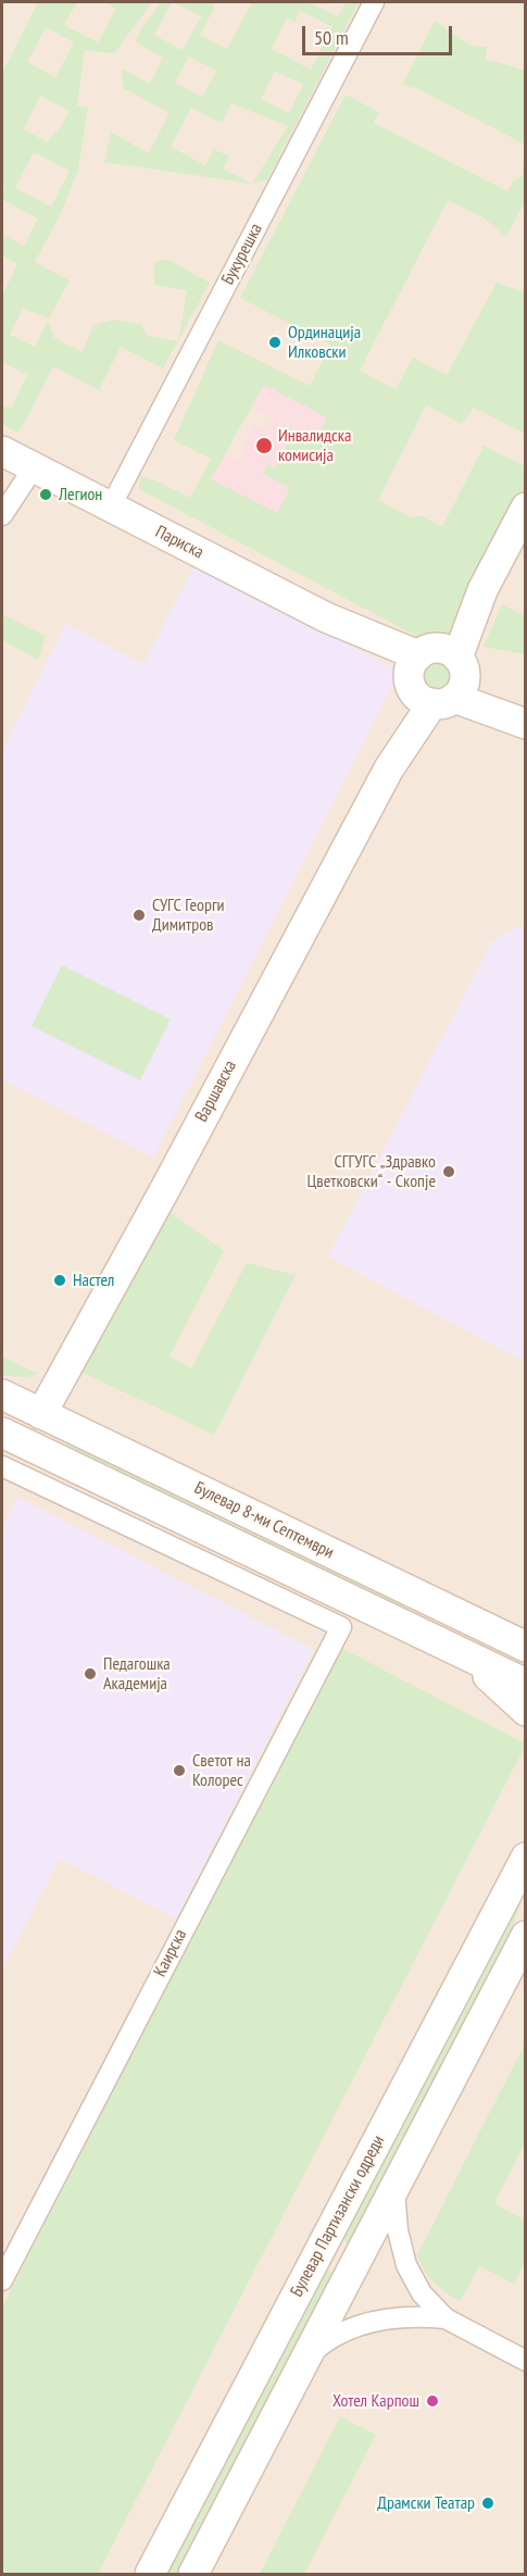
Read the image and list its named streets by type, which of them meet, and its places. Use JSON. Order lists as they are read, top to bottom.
{
  "streets": {
    "street": [
      "Букурешка",
      "Париска",
      "Варшавска",
      "Булевар 8-ми Септември",
      "Каирска",
      "Булевар Партизански одреди"
    ]
  },
  "crossings": [
    ["Букурешка", "Париска"],
    ["Париска", "Варшавска"],
    ["Варшавска", "Булевар 8-ми Септември"]
  ],
  "places": [
    "Ординација Илковски",
    "Инвалидска комисија",
    "Легион",
    "СУГС Георги Димитров",
    "СГГУГС „Здравко Цветковски“ - Скопје",
    "Настел",
    "Педагошка Академија",
    "Светот на Колорес",
    "Хотел Карпош",
    "Драмски Театар"
  ],
  "scale_bar": "50 m"
}
